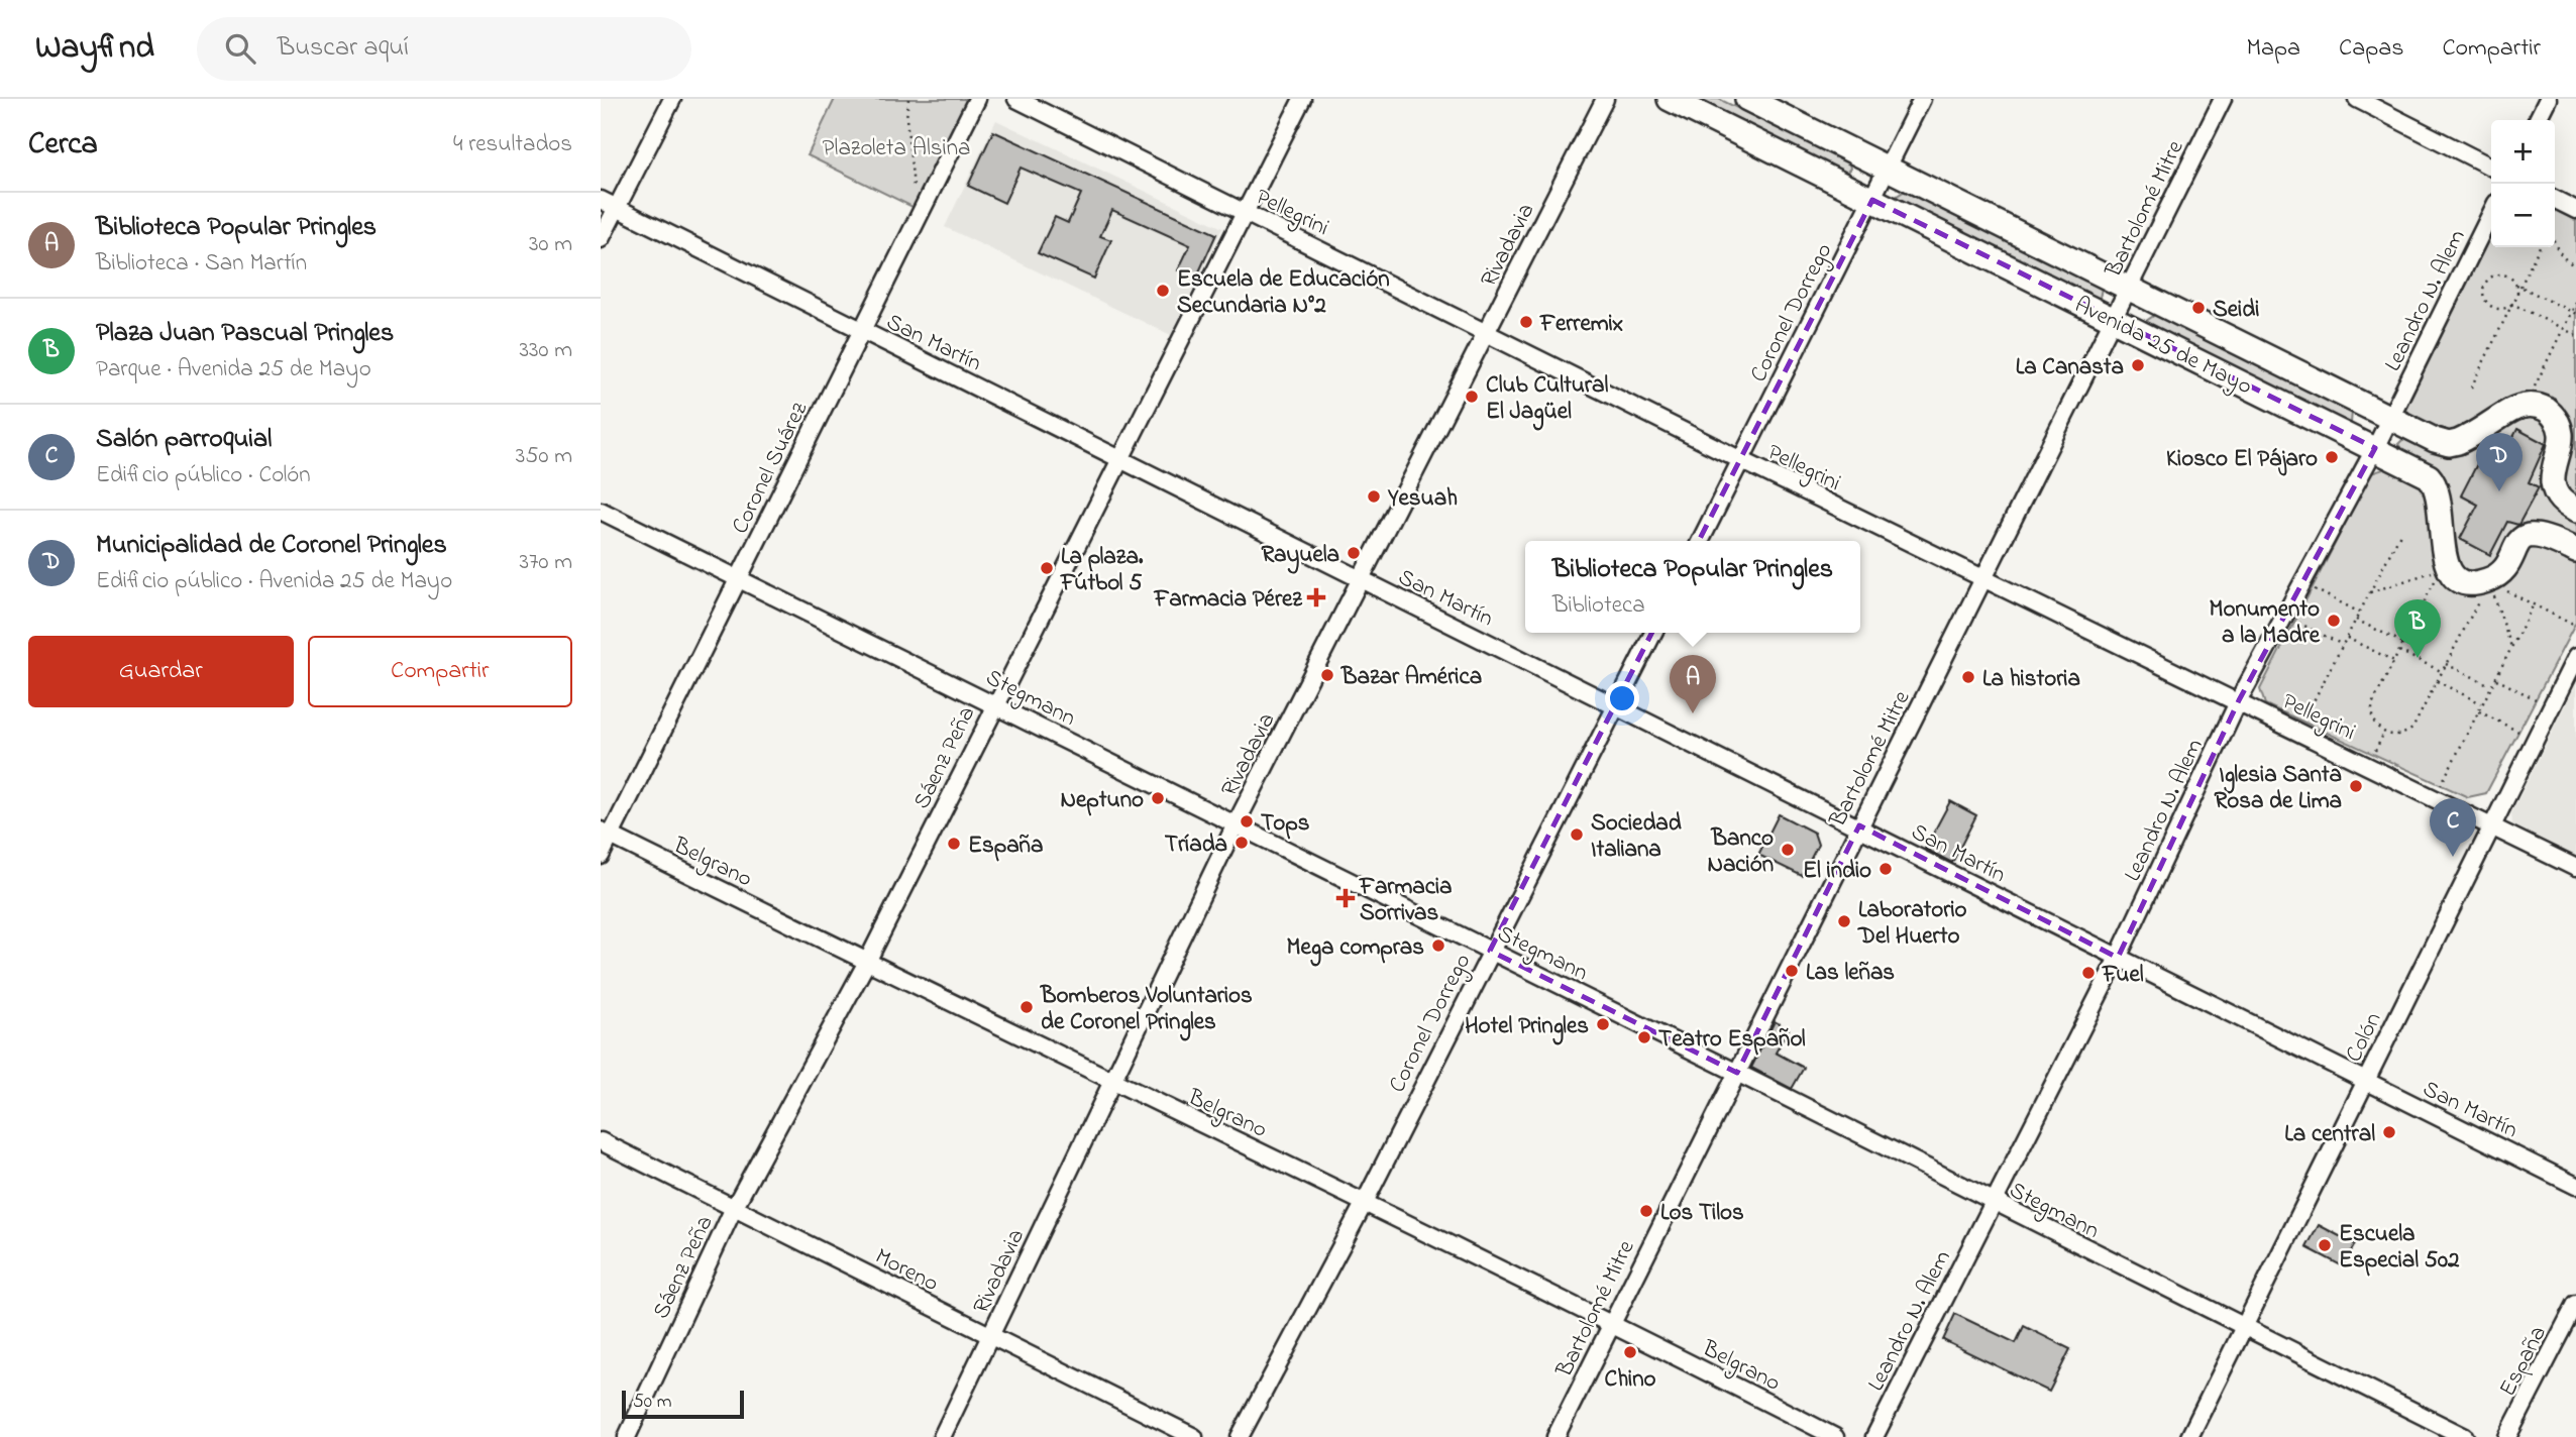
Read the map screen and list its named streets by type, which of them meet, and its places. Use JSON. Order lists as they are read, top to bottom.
{
  "streets": {
    "main road": ["Avenida 25 de Mayo"],
    "street": [
      "Bartolomé Mitre",
      "Pellegrini",
      "Rivadavia",
      "Leandro N. Alem",
      "Coronel Dorrego",
      "San Martín",
      "Coronel Suárez",
      "Stegmann",
      "Sáenz Peña",
      "Belgrano",
      "Colón",
      "Moreno",
      "España"
    ]
  },
  "crossings": [
    ["Bartolomé Mitre", "Pellegrini"],
    ["Bartolomé Mitre", "San Martín"],
    ["Bartolomé Mitre", "Avenida 25 de Mayo"],
    ["Bartolomé Mitre", "Stegmann"],
    ["Bartolomé Mitre", "Belgrano"],
    ["Pellegrini", "Rivadavia"],
    ["Pellegrini", "Leandro N. Alem"],
    ["Pellegrini", "Coronel Dorrego"],
    ["Pellegrini", "Sáenz Peña"],
    ["Pellegrini", "Colón"],
    ["Rivadavia", "San Martín"],
    ["Rivadavia", "Stegmann"],
    ["Rivadavia", "Belgrano"],
    ["Rivadavia", "Moreno"],
    ["Leandro N. Alem", "San Martín"],
    ["Leandro N. Alem", "Avenida 25 de Mayo"],
    ["Leandro N. Alem", "Stegmann"],
    ["Coronel Dorrego", "San Martín"],
    ["Coronel Dorrego", "Avenida 25 de Mayo"],
    ["Coronel Dorrego", "Stegmann"],
    ["Coronel Dorrego", "Belgrano"],
    ["San Martín", "Coronel Suárez"],
    ["San Martín", "Sáenz Peña"],
    ["San Martín", "Colón"],
    ["Coronel Suárez", "Stegmann"],
    ["Coronel Suárez", "Belgrano"],
    ["Stegmann", "Sáenz Peña"],
    ["Stegmann", "Colón"],
    ["Sáenz Peña", "Belgrano"],
    ["Sáenz Peña", "Moreno"]
  ],
  "parks": ["Plazoleta Alsina"],
  "places": {
    "other": [
      "Escuela de Educación Secundaria N°2",
      "Seidi",
      "Ferremix",
      "La Canasta",
      "Club Cultural El Jagüel",
      "Kiosco El Pájaro",
      "Yesuah",
      "Rayuela",
      "La plaza. Fútbol 5",
      "Monumento a la Madre",
      "Bazar América",
      "La historia",
      "Iglesia Santa Rosa de Lima",
      "Neptuno",
      "Tops",
      "Sociedad Italiana",
      "Tríada",
      "España",
      "Banco Nación",
      "El indio",
      "Laboratorio Del Huerto",
      "Mega compras",
      "Las leñas",
      "Fuel",
      "Bomberos Voluntarios de Coronel Pringles",
      "Hotel Pringles",
      "Teatro Español",
      "La central",
      "Los Tilos",
      "Escuela Especial 502",
      "Chino"
    ],
    "health": ["Farmacia Pérez", "Farmacia Sorrivas"]
  },
  "scale_bar": "50 m",
  "page": {
    "header": "Wayfind",
    "search": "Buscar aquí",
    "nav": ["Mapa", "Capas", "Compartir"],
    "heading": ["Cerca", "4 resultados"],
    "map_buttons": ["+", "−"],
    "list": [
      {
        "mark": "A",
        "name": "Biblioteca Popular Pringles",
        "note": "Biblioteca · San Martín",
        "value": "30 m"
      },
      {
        "mark": "B",
        "name": "Plaza Juan Pascual Pringles",
        "note": "Parque · Avenida 25 de Mayo",
        "value": "330 m"
      },
      {
        "mark": "C",
        "name": "Salón parroquial",
        "note": "Edificio público · Colón",
        "value": "350 m"
      },
      {
        "mark": "D",
        "name": "Municipalidad de Coronel Pringles",
        "note": "Edificio público · Avenida 25 de Mayo",
        "value": "370 m"
      }
    ],
    "pins": [
      "D",
      "B",
      "A",
      "C"
    ],
    "popup": ["Biblioteca Popular Pringles", "Biblioteca"],
    "buttons": ["Guardar", "Compartir"],
    "scale": "50 m"
  }
}
